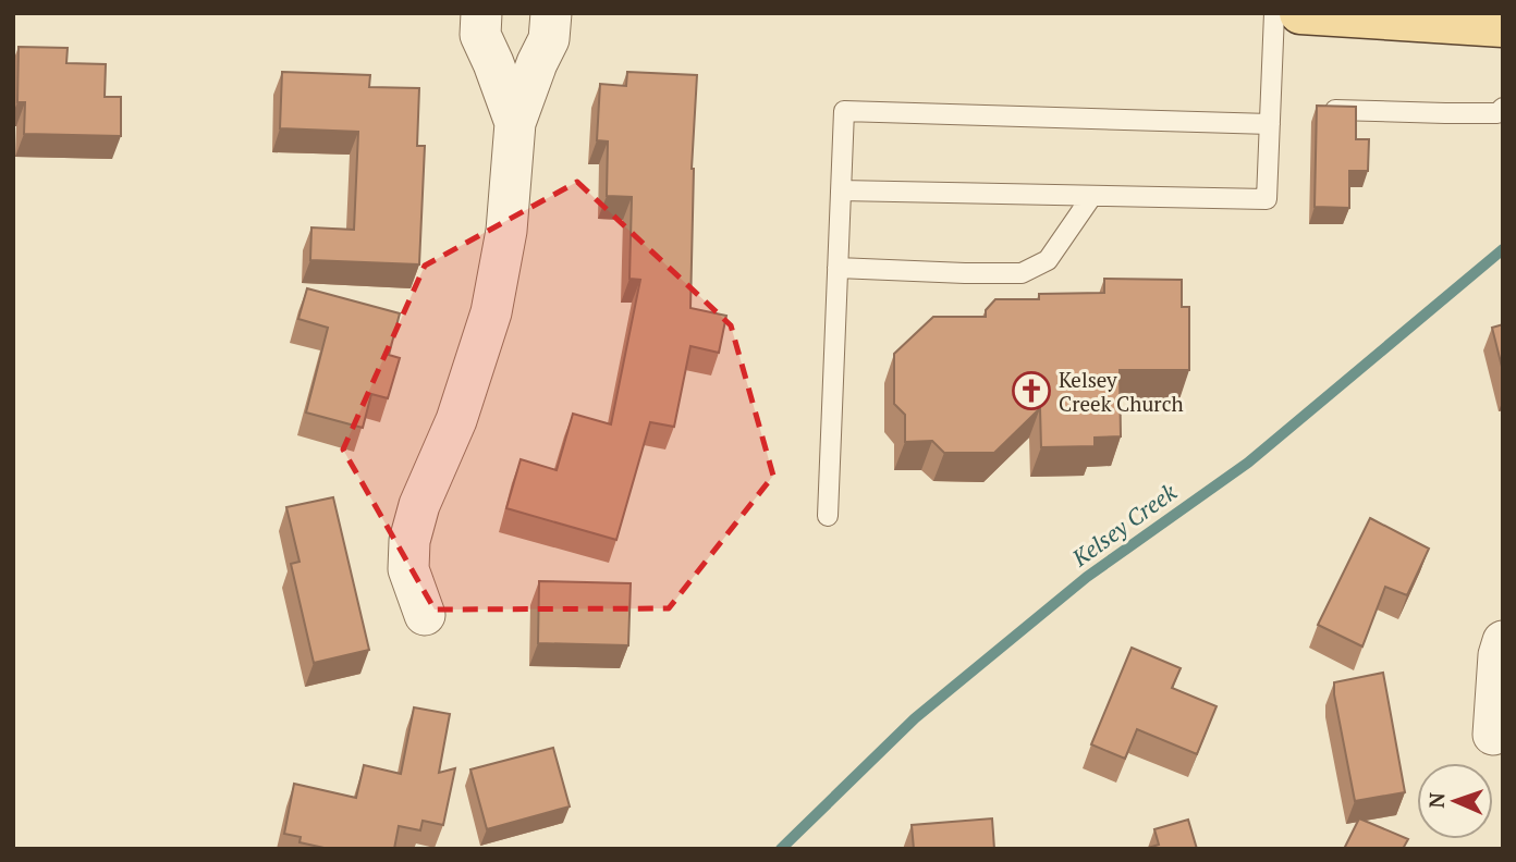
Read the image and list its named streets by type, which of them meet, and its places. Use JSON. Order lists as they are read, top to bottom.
{
  "water": ["Kelsey Creek"],
  "places": {
    "church": ["Kelsey Creek Church"]
  },
  "north": "left"
}
